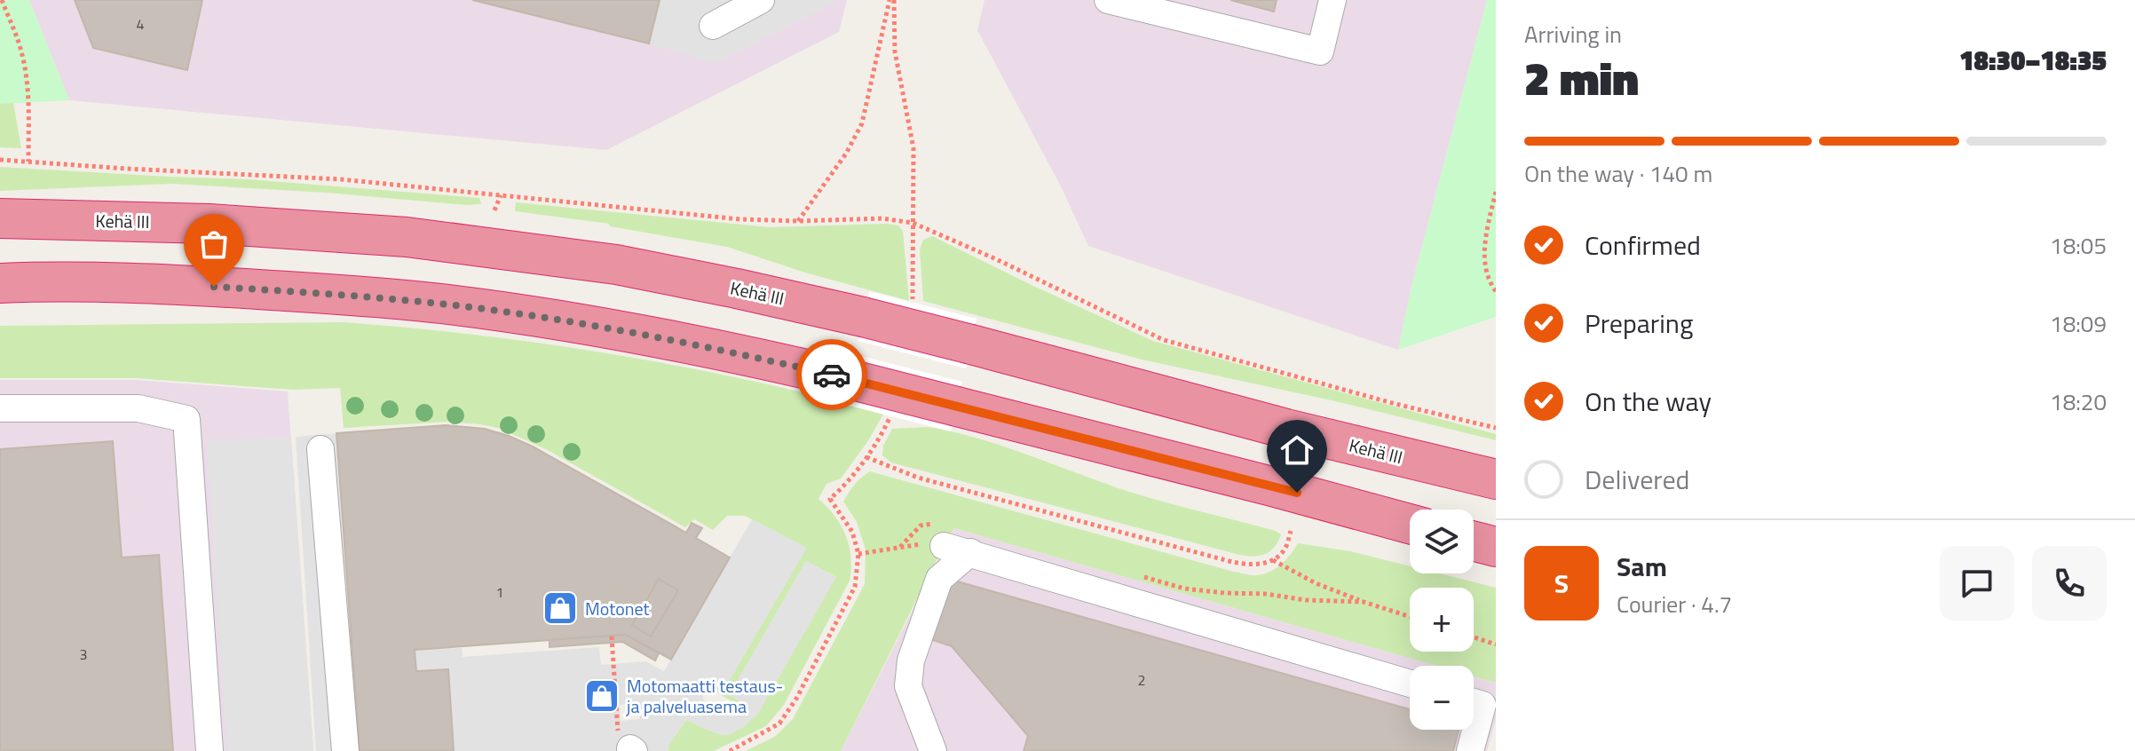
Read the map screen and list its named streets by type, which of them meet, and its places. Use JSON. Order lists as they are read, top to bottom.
{
  "streets": {
    "highway": ["Kehä III"]
  },
  "places": {
    "shop": ["Motonet", "Motomaatti testaus- ja palveluasema"]
  },
  "house_numbers": [
    "4",
    "1",
    "3",
    "2"
  ],
  "page": {
    "heading": ["2 min", "Arriving in", "18:30–18:35"],
    "panel": ["Sam", "Courier · 4.7"],
    "bar": "On the way · 140 m",
    "list": [
      ["Confirmed", "18:05"],
      ["Preparing", "18:09"],
      ["On the way", "18:20"],
      "Delivered"
    ],
    "map_buttons": ["+", "−"],
    "round": "S"
  }
}
